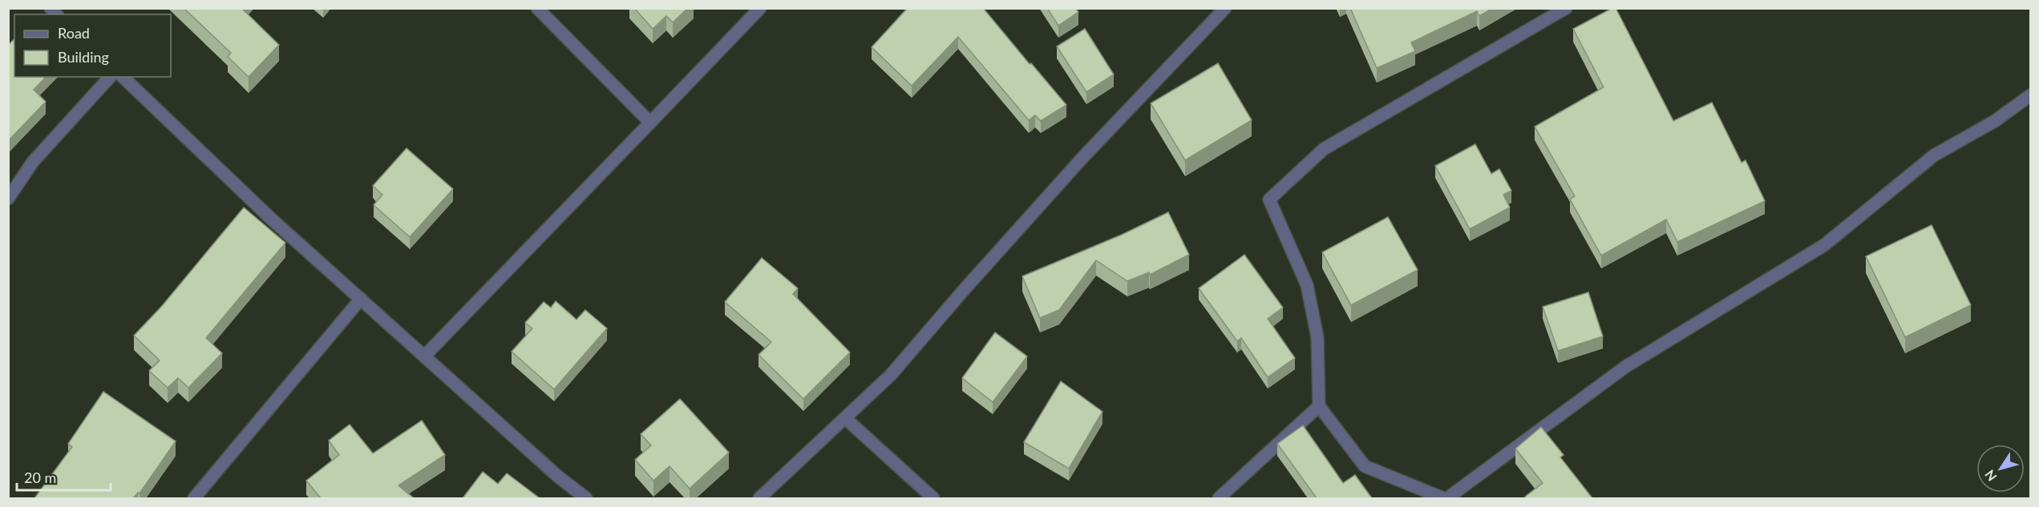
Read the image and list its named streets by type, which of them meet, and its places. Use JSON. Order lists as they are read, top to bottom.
{
  "legend": ["Road", "Building"],
  "scale_bar": "20 m",
  "north": "bottom left"
}
